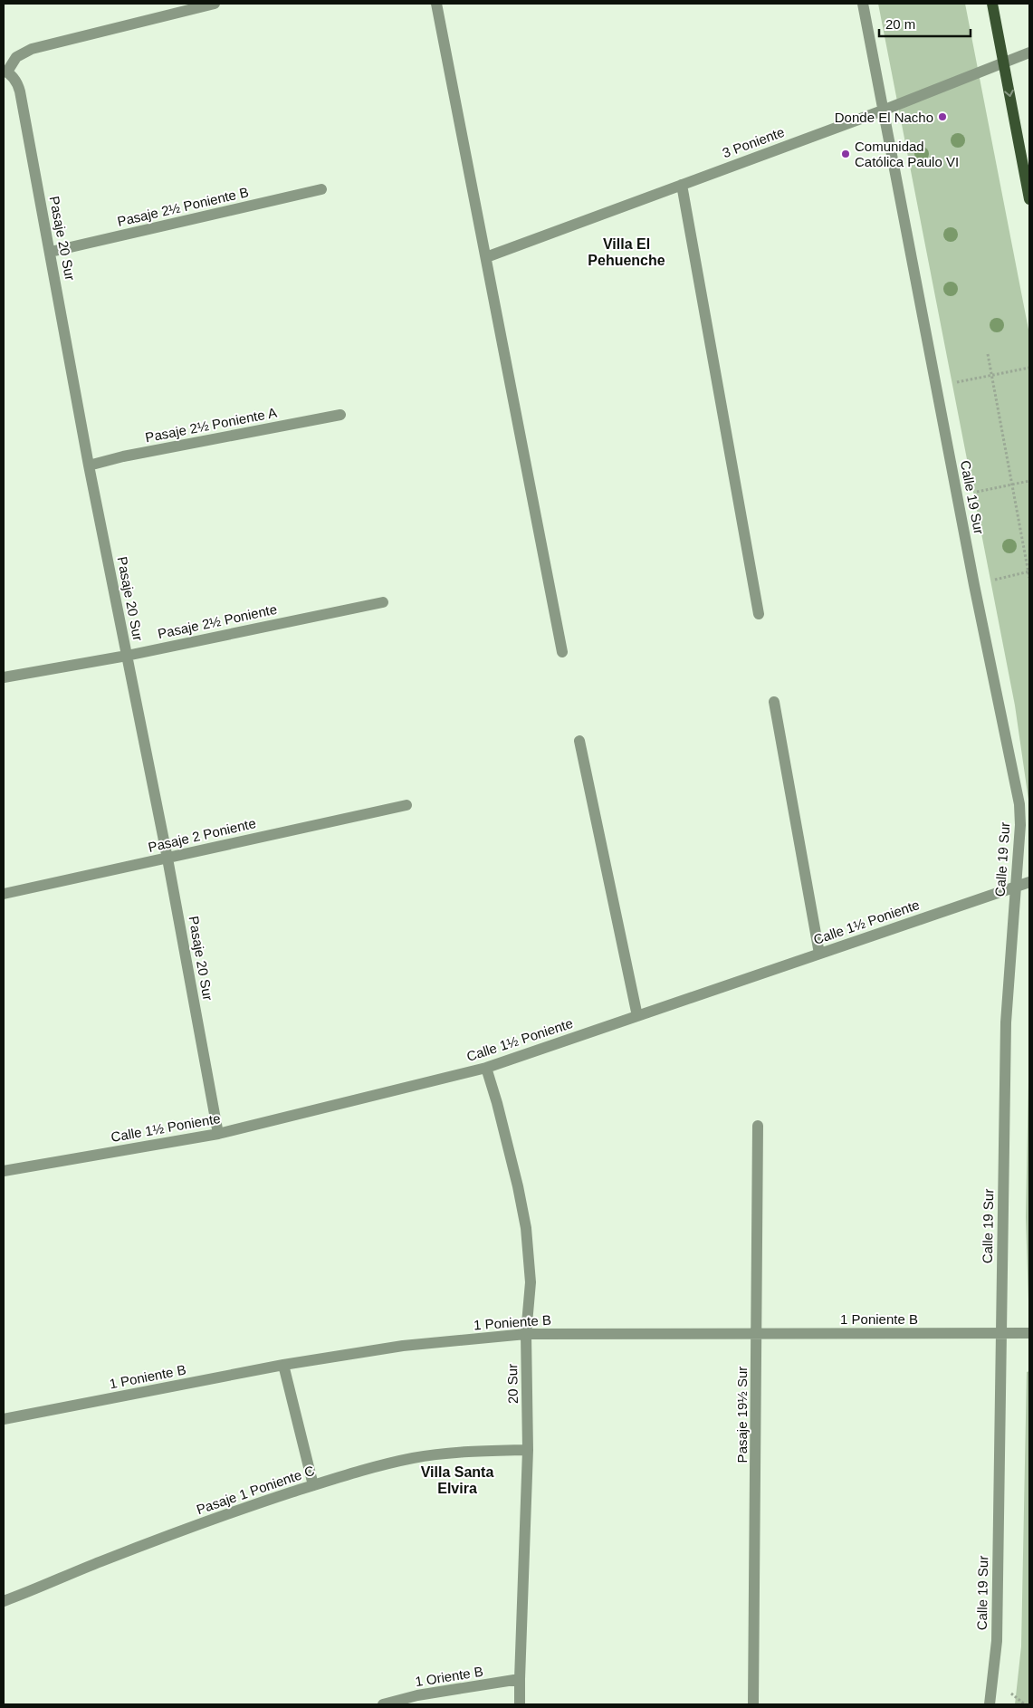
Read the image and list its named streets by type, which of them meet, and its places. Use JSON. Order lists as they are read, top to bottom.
{
  "streets": {
    "street": [
      "3 Poniente",
      "Pasaje 2½ Poniente B",
      "Pasaje 20 Sur",
      "Pasaje 2½ Poniente A",
      "Calle 19 Sur",
      "Pasaje 2½ Poniente",
      "Pasaje 2 Poniente",
      "Calle 1½ Poniente",
      "1 Poniente B",
      "20 Sur",
      "Pasaje 19½ Sur",
      "Pasaje 1 Poniente C",
      "1 Oriente B"
    ]
  },
  "crossings": [
    ["3 Poniente", "Calle 19 Sur"],
    ["Pasaje 2½ Poniente B", "Pasaje 20 Sur"],
    ["Pasaje 20 Sur", "Pasaje 2½ Poniente A"],
    ["Pasaje 20 Sur", "Pasaje 2½ Poniente"],
    ["Pasaje 20 Sur", "Pasaje 2 Poniente"],
    ["Pasaje 20 Sur", "Calle 1½ Poniente"],
    ["Calle 19 Sur", "Calle 1½ Poniente"],
    ["Calle 19 Sur", "1 Poniente B"],
    ["Calle 1½ Poniente", "20 Sur"],
    ["1 Poniente B", "20 Sur"],
    ["1 Poniente B", "Pasaje 19½ Sur"],
    ["20 Sur", "Pasaje 1 Poniente C"],
    ["20 Sur", "1 Oriente B"]
  ],
  "districts": ["Villa El Pehuenche", "Villa Santa Elvira"],
  "places": ["Donde El Nacho", "Comunidad Católica Paulo VI"],
  "scale_bar": "20 m"
}
